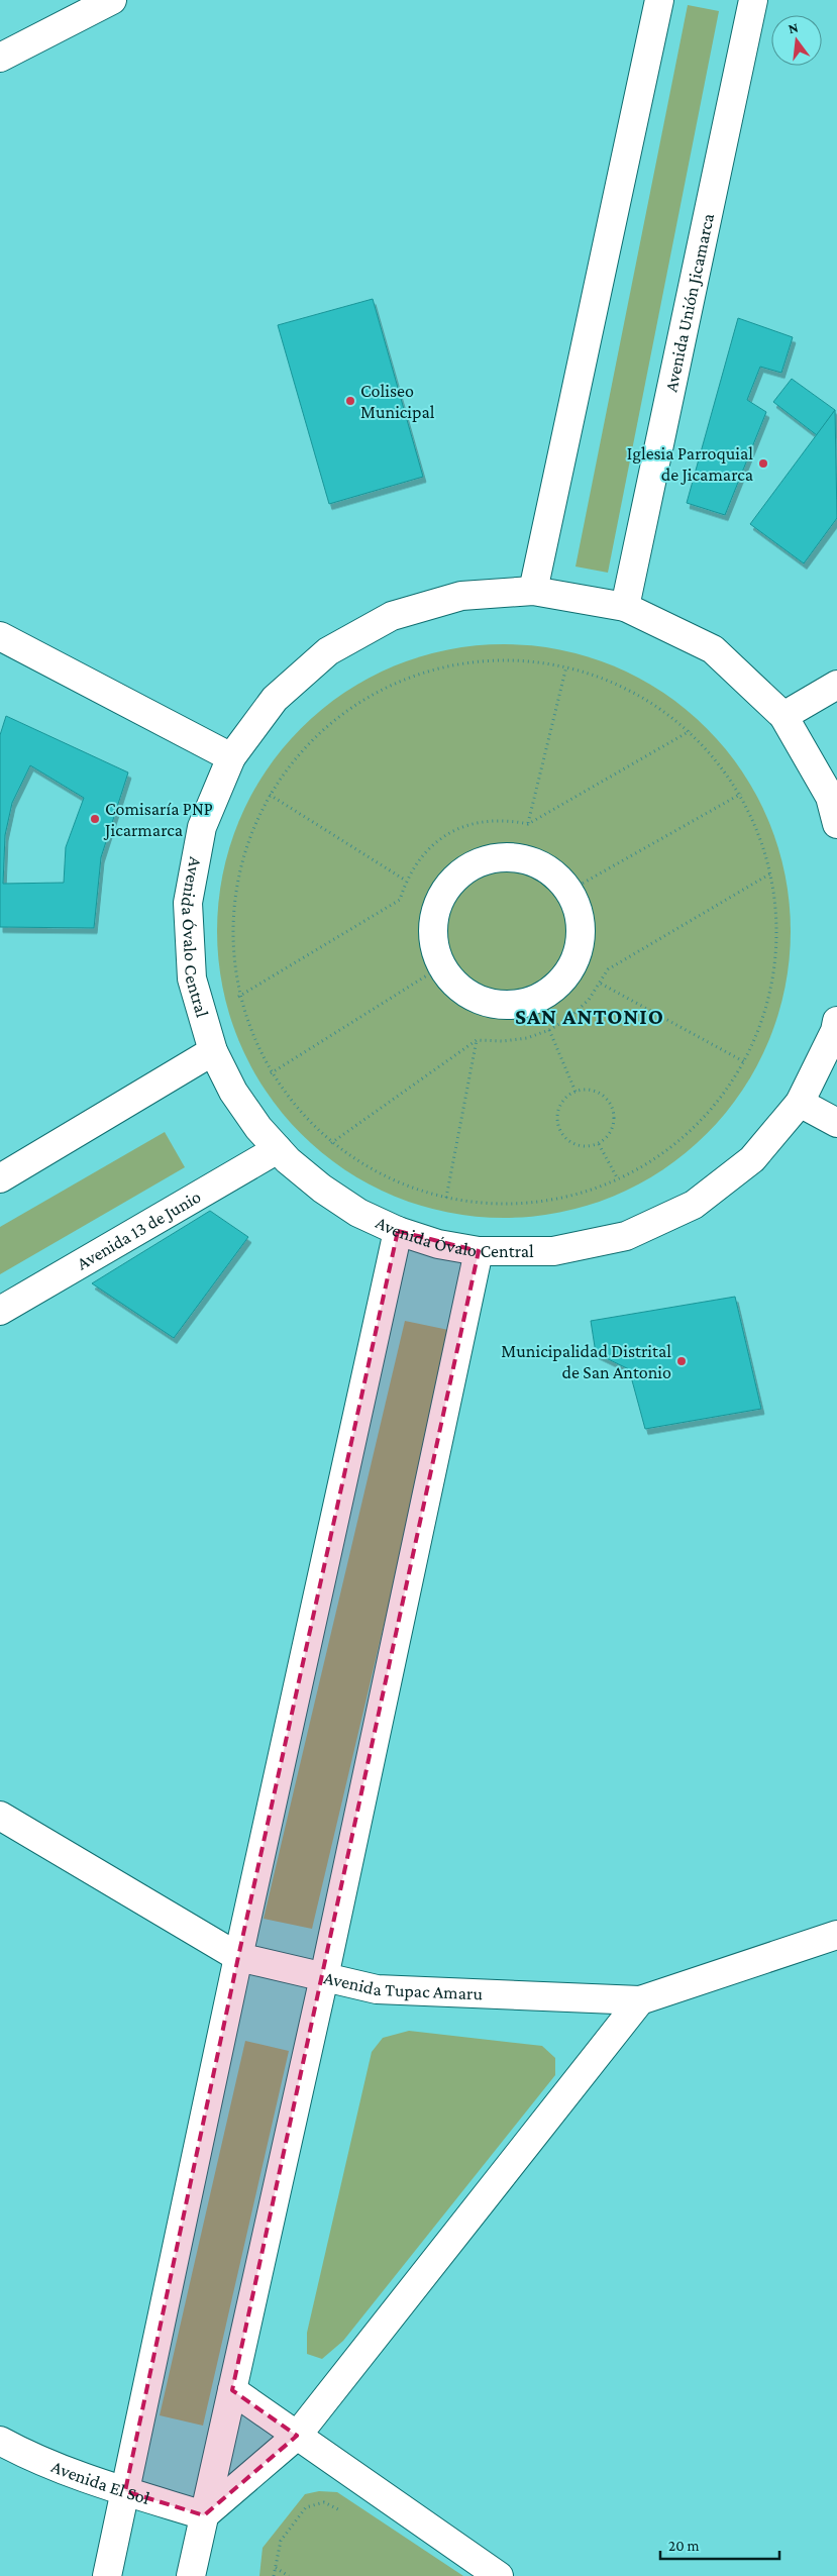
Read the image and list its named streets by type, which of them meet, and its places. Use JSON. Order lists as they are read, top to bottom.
{
  "streets": {
    "street": [
      "Avenida Unión Jicamarca",
      "Avenida Óvalo Central",
      "Avenida 13 de Junio",
      "Avenida Tupac Amaru",
      "Avenida El Sol"
    ]
  },
  "crossings": [
    ["Avenida Unión Jicamarca", "Avenida Óvalo Central"],
    ["Avenida Óvalo Central", "Avenida 13 de Junio"]
  ],
  "districts": ["SAN ANTONIO"],
  "places": [
    "Coliseo Municipal",
    "Iglesia Parroquial de Jicamarca",
    "Comisaría PNP Jicarmarca",
    "Municipalidad Distrital de San Antonio"
  ],
  "scale_bar": "20 m",
  "north": "top"
}
